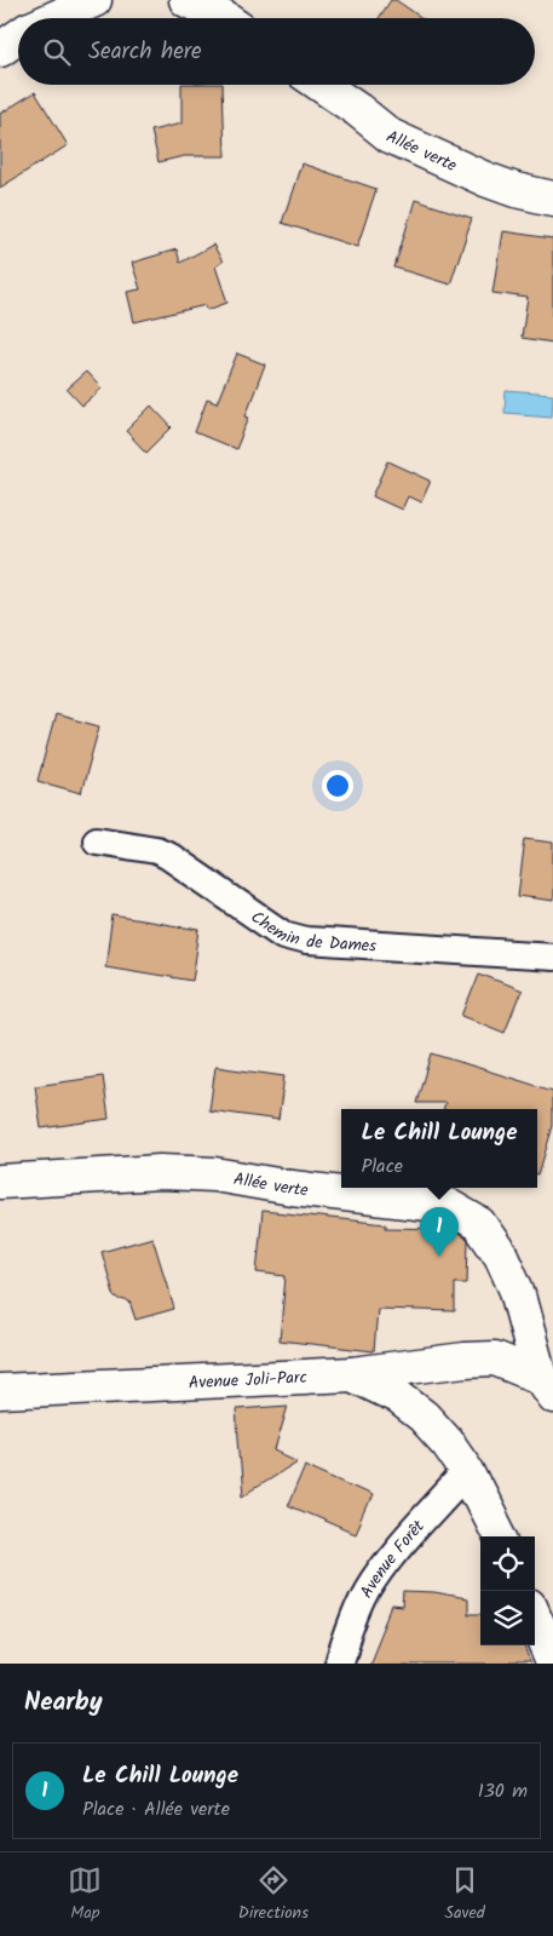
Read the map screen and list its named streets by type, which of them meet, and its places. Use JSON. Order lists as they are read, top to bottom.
{
  "streets": {
    "street": [
      "Allée verte",
      "Chemin de Dames",
      "Avenue Joli-Parc",
      "Avenue Forêt"
    ]
  },
  "crossings": [
    ["Allée verte", "Avenue Joli-Parc"]
  ],
  "page": {
    "search": "Search here",
    "popup": ["Le Chill Lounge", "Place"],
    "pins": "1",
    "heading": "Nearby",
    "list": [
      {
        "mark": "1",
        "name": "Le Chill Lounge",
        "note": "Place · Allée verte",
        "value": "130 m"
      }
    ],
    "nav": ["Map", "Directions", "Saved"]
  }
}
